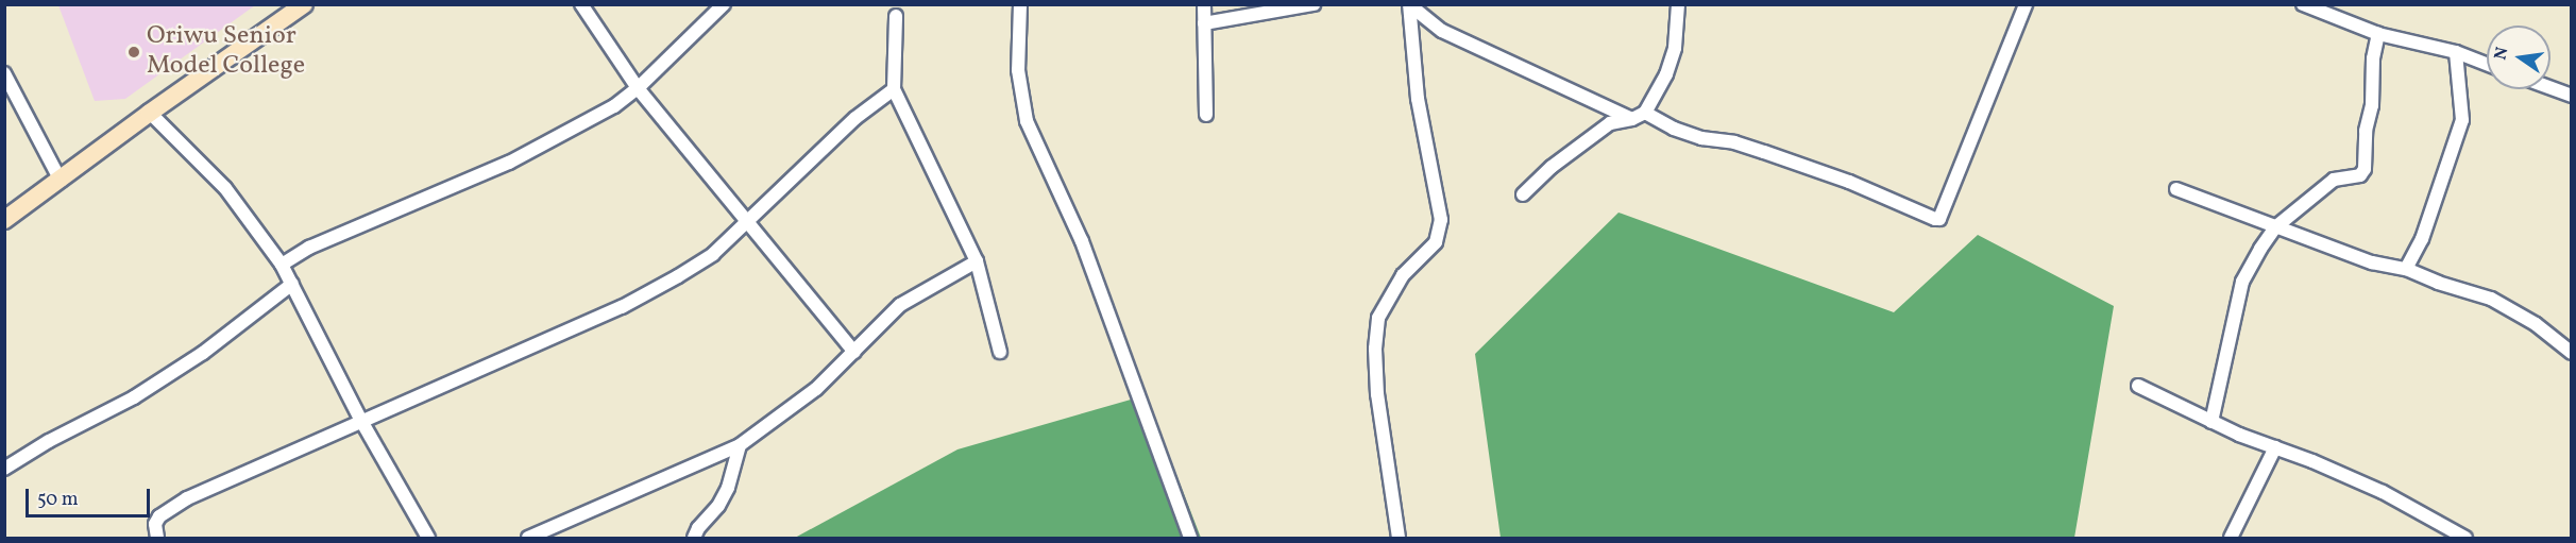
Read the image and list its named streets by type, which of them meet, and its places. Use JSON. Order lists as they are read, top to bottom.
{
  "places": ["Oriwu Senior Model College"],
  "scale_bar": "50 m",
  "north": "left"
}
